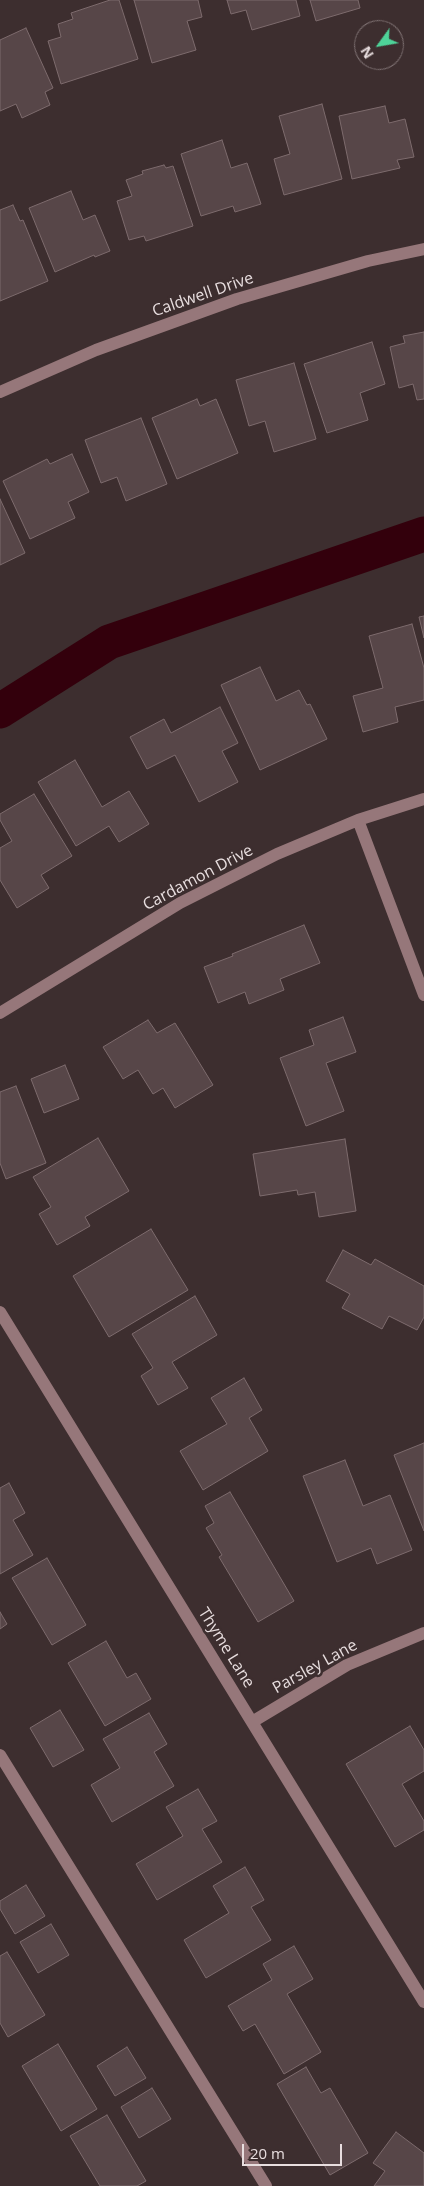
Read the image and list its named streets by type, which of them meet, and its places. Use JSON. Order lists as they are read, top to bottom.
{
  "streets": {
    "street": [
      "Caldwell Drive",
      "Cardamon Drive",
      "Thyme Lane",
      "Parsley Lane"
    ]
  },
  "crossings": [
    ["Thyme Lane", "Parsley Lane"]
  ],
  "scale_bar": "20 m",
  "north": "bottom left"
}
